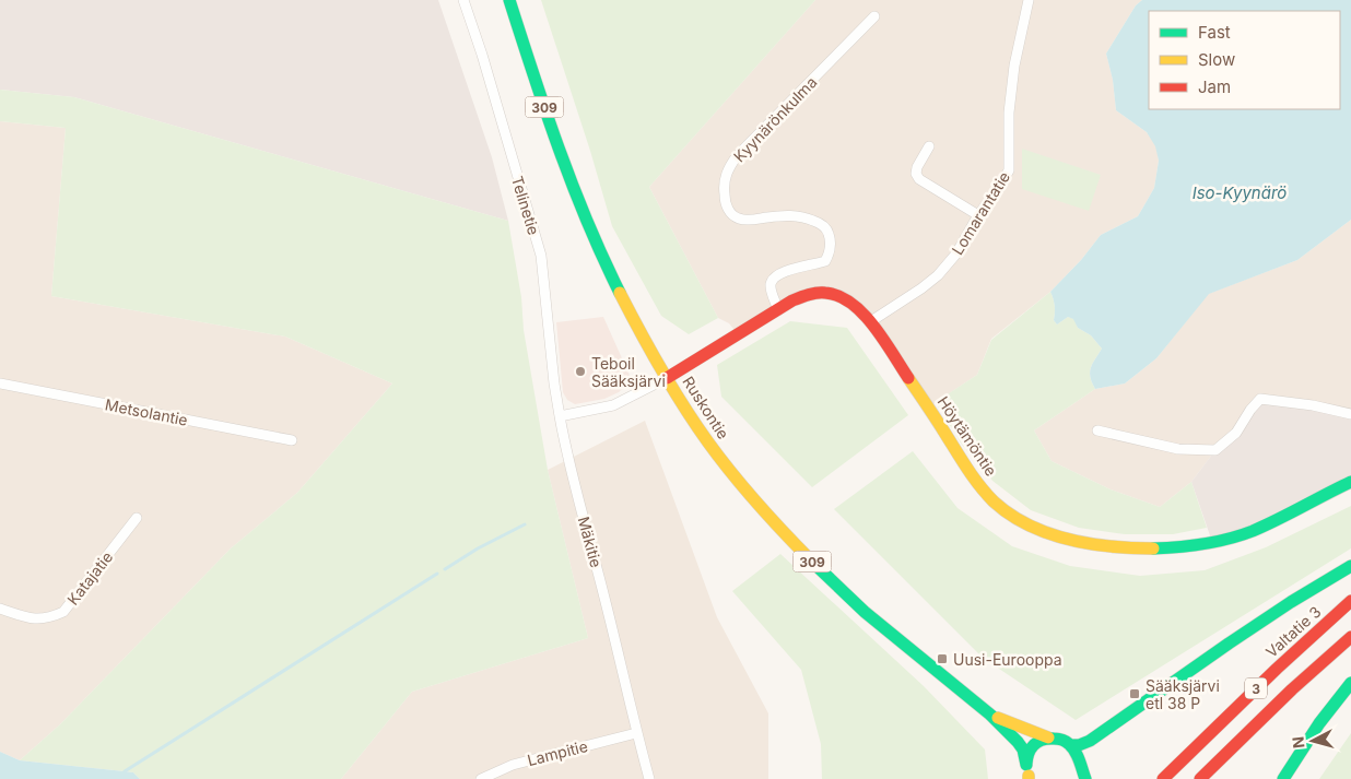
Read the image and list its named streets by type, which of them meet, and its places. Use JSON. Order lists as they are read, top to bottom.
{
  "streets": {
    "main road": [
      "309",
      "Ruskontie",
      "Höytämöntie",
      "Valtatie 3",
      "3"
    ],
    "street": [
      "Kyynärönkulma",
      "Telinetie",
      "Lomarantatie",
      "Metsolantie",
      "Mäkitie",
      "Katajatie",
      "Lampitie"
    ]
  },
  "crossings": [
    ["309", "Ruskontie"],
    ["Kyynärönkulma", "Höytämöntie"],
    ["Telinetie", "Mäkitie"],
    ["Lomarantatie", "Höytämöntie"],
    ["Ruskontie", "Höytämöntie"],
    ["Mäkitie", "Lampitie"]
  ],
  "water": ["Iso-Kyynärö"],
  "places": {
    "other": ["Teboil Sääksjärvi"],
    "transit": ["Uusi-Eurooppa", "Sääksjärvi etl 38 P"]
  },
  "legend": ["Fast", "Slow", "Jam"],
  "north": "left"
}
